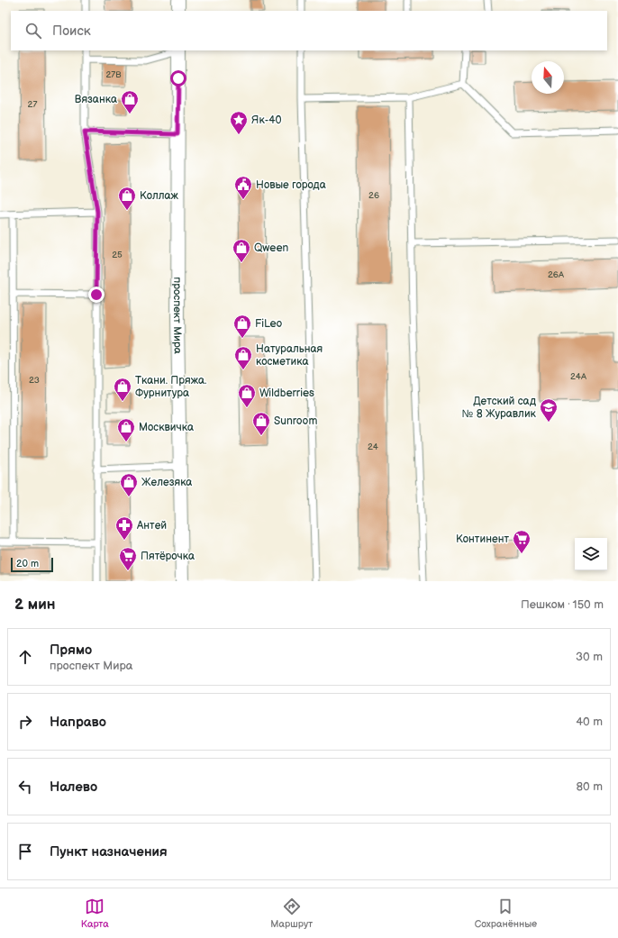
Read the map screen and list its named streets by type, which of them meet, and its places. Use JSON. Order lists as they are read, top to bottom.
{
  "streets": {
    "street": ["проспект Мира"]
  },
  "places": {
    "shop": [
      "Вязанка",
      "Коллаж",
      "Qween",
      "FiLeo",
      "Натуральная косметика",
      "Ткани. Пряжа. Фурнитура",
      "Wildberries",
      "Sunroom",
      "Москвичка",
      "Железяка"
    ],
    "place": ["Як-40"],
    "public building": ["Новые города"],
    "school or university": ["Детский сад № 8 Журавлик"],
    "pharmacy": ["Антей"],
    "supermarket": ["Континент", "Пятёрочка"]
  },
  "house_numbers": [
    "27В",
    "27",
    "26",
    "25",
    "26А",
    "24А",
    "23",
    "24"
  ],
  "scale_bar": "20 m",
  "north": "top",
  "page": {
    "search": "Поиск",
    "scale": "20 m",
    "heading": ["2 мин", "Пешком · 150 m"],
    "list": [
      ["Прямо", "проспект Мира", "30 m"],
      ["Направо", "40 m"],
      ["Налево", "80 m"],
      "Пункт назначения"
    ],
    "nav": ["Карта", "Маршрут", "Сохранённые"]
  }
}
